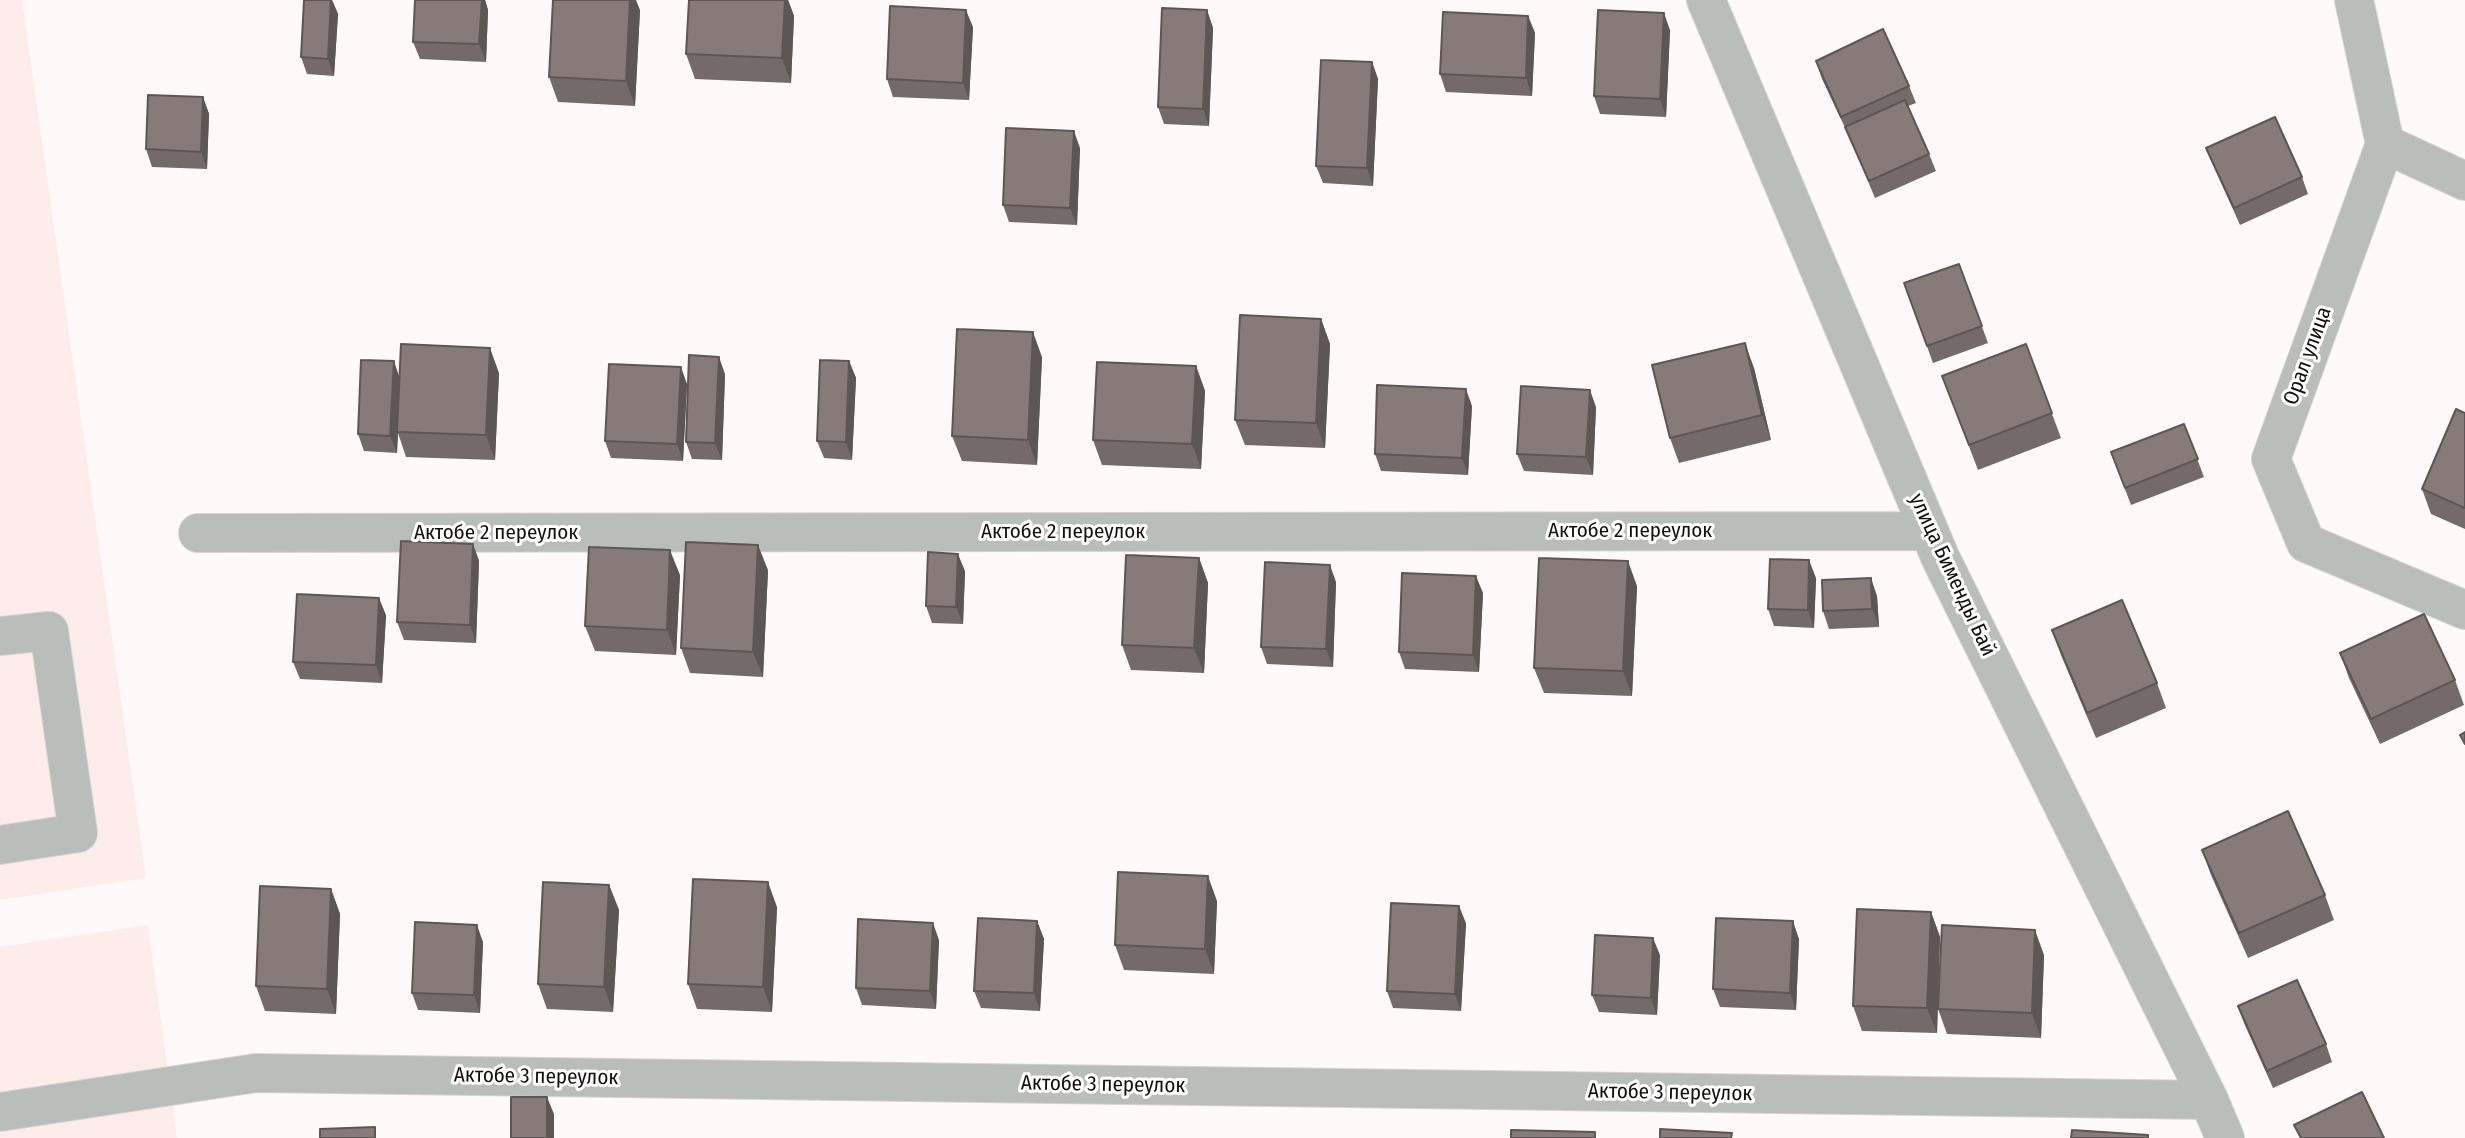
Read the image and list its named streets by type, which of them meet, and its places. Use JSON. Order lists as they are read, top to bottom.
{
  "streets": {
    "street": [
      "Орал улица",
      "Актобе 2 переулок",
      "улица Бименды Бай",
      "Актобе 3 переулок"
    ]
  },
  "crossings": [
    ["Актобе 2 переулок", "улица Бименды Бай"],
    ["улица Бименды Бай", "Актобе 3 переулок"]
  ]
}
